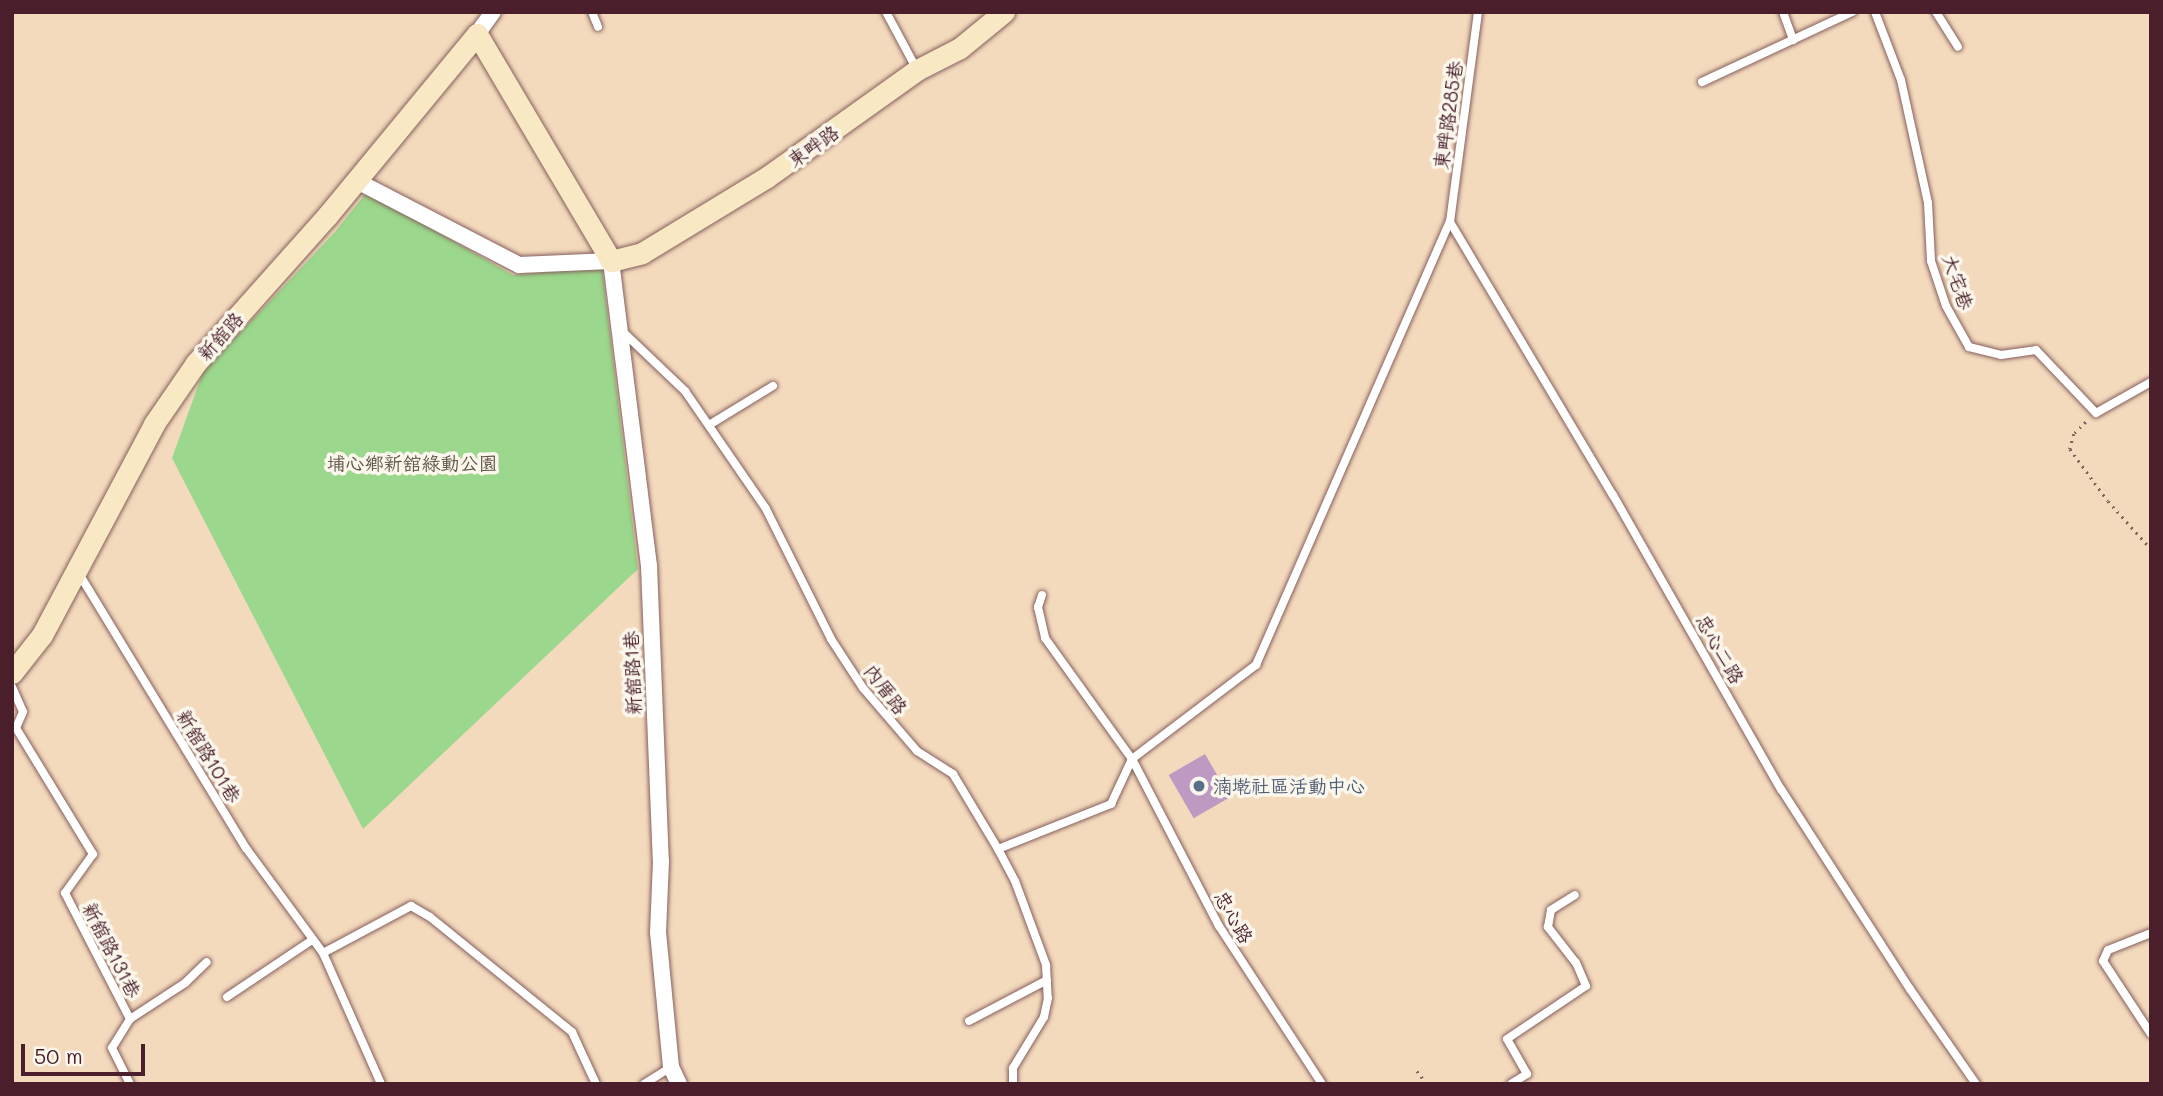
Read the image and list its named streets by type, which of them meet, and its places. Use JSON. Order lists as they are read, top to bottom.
{
  "streets": {
    "street": ["東畔路", "新舘路", "新舘路1巷"],
    "lane": [
      "東畔路285巷",
      "大宅巷",
      "忠心二路",
      "內厝路",
      "新舘路101巷",
      "忠心路",
      "新舘路131巷"
    ]
  },
  "crossings": [
    ["東畔路285巷", "忠心二路"],
    ["東畔路285巷", "忠心路"],
    ["東畔路", "新舘路1巷"],
    ["新舘路", "新舘路101巷"],
    ["新舘路1巷", "內厝路"]
  ],
  "parks": ["埔心鄉新舘綠動公園"],
  "places": ["湳墘社區活動中心"],
  "scale_bar": "50 m"
}
